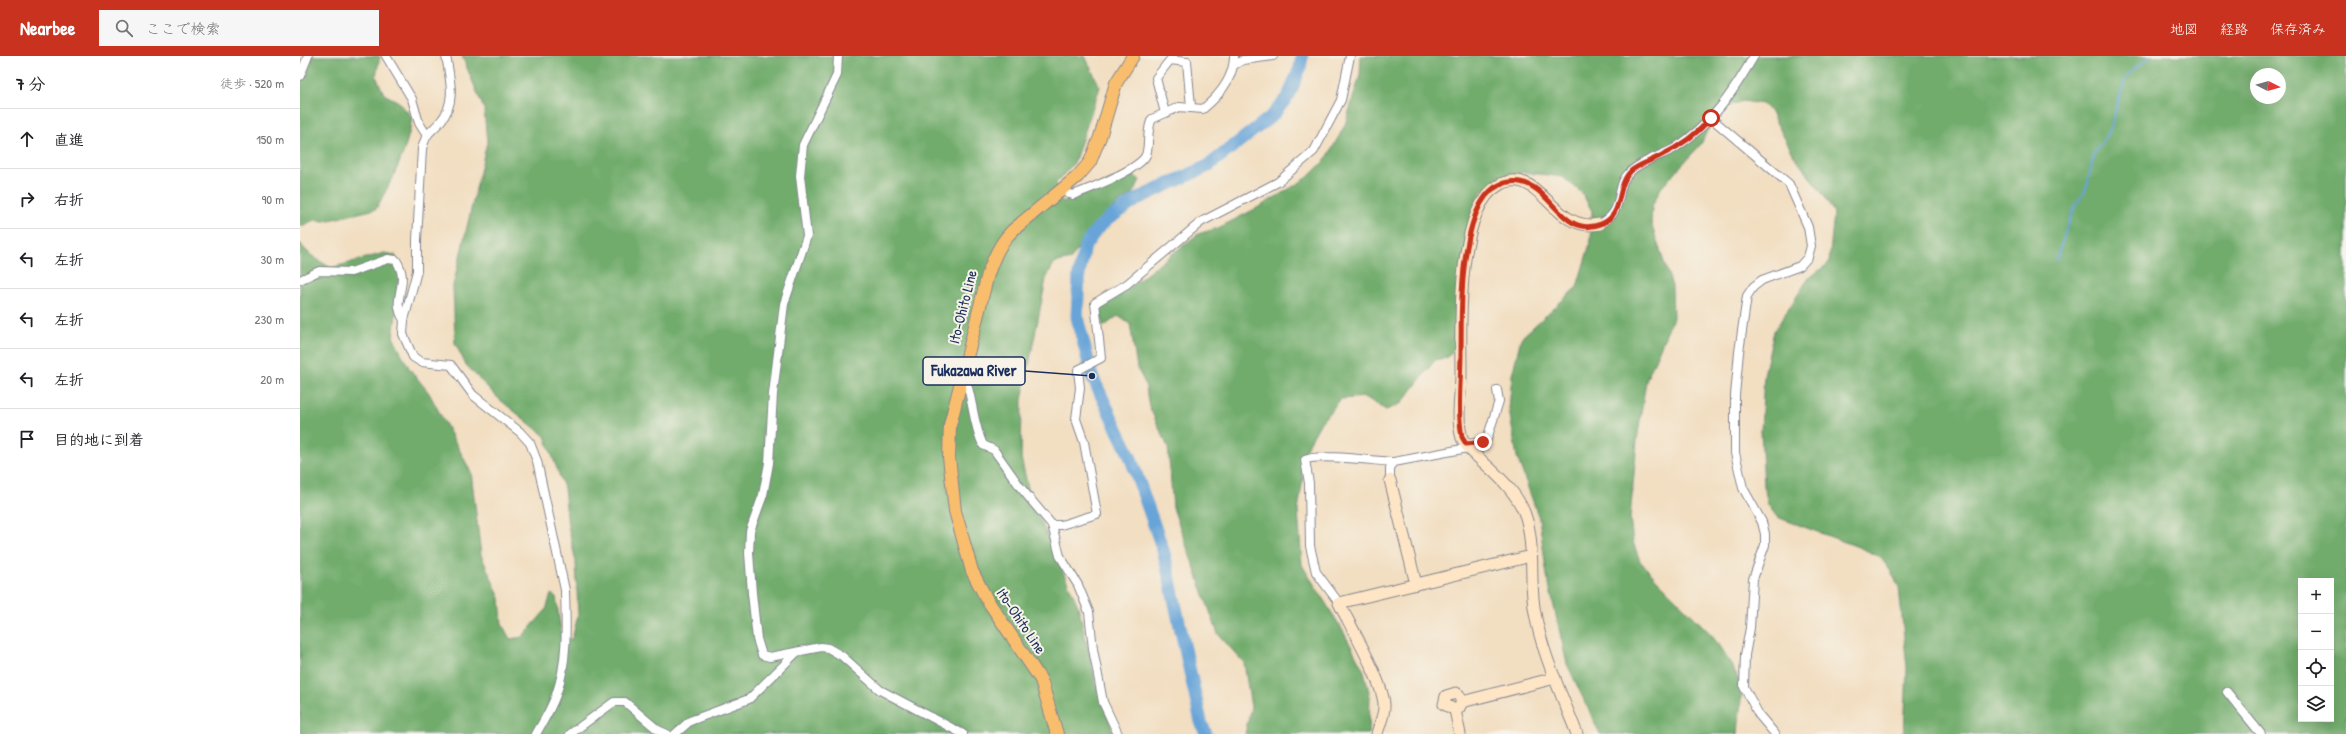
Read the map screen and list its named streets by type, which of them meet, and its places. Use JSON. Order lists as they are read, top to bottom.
{
  "streets": {
    "main road": ["Ito-Ohito Line"]
  },
  "places": ["Fukazawa River"],
  "north": "right",
  "page": {
    "header": "Nearbee",
    "search": "ここで検索",
    "nav": ["地図", "経路", "保存済み"],
    "heading": ["7 分", "徒歩 · 520 m"],
    "list": [
      ["直進", "150 m"],
      ["右折", "90 m"],
      ["左折", "30 m"],
      ["左折", "230 m"],
      ["左折", "20 m"],
      "目的地に到着"
    ],
    "map_buttons": ["+", "−"]
  }
}
